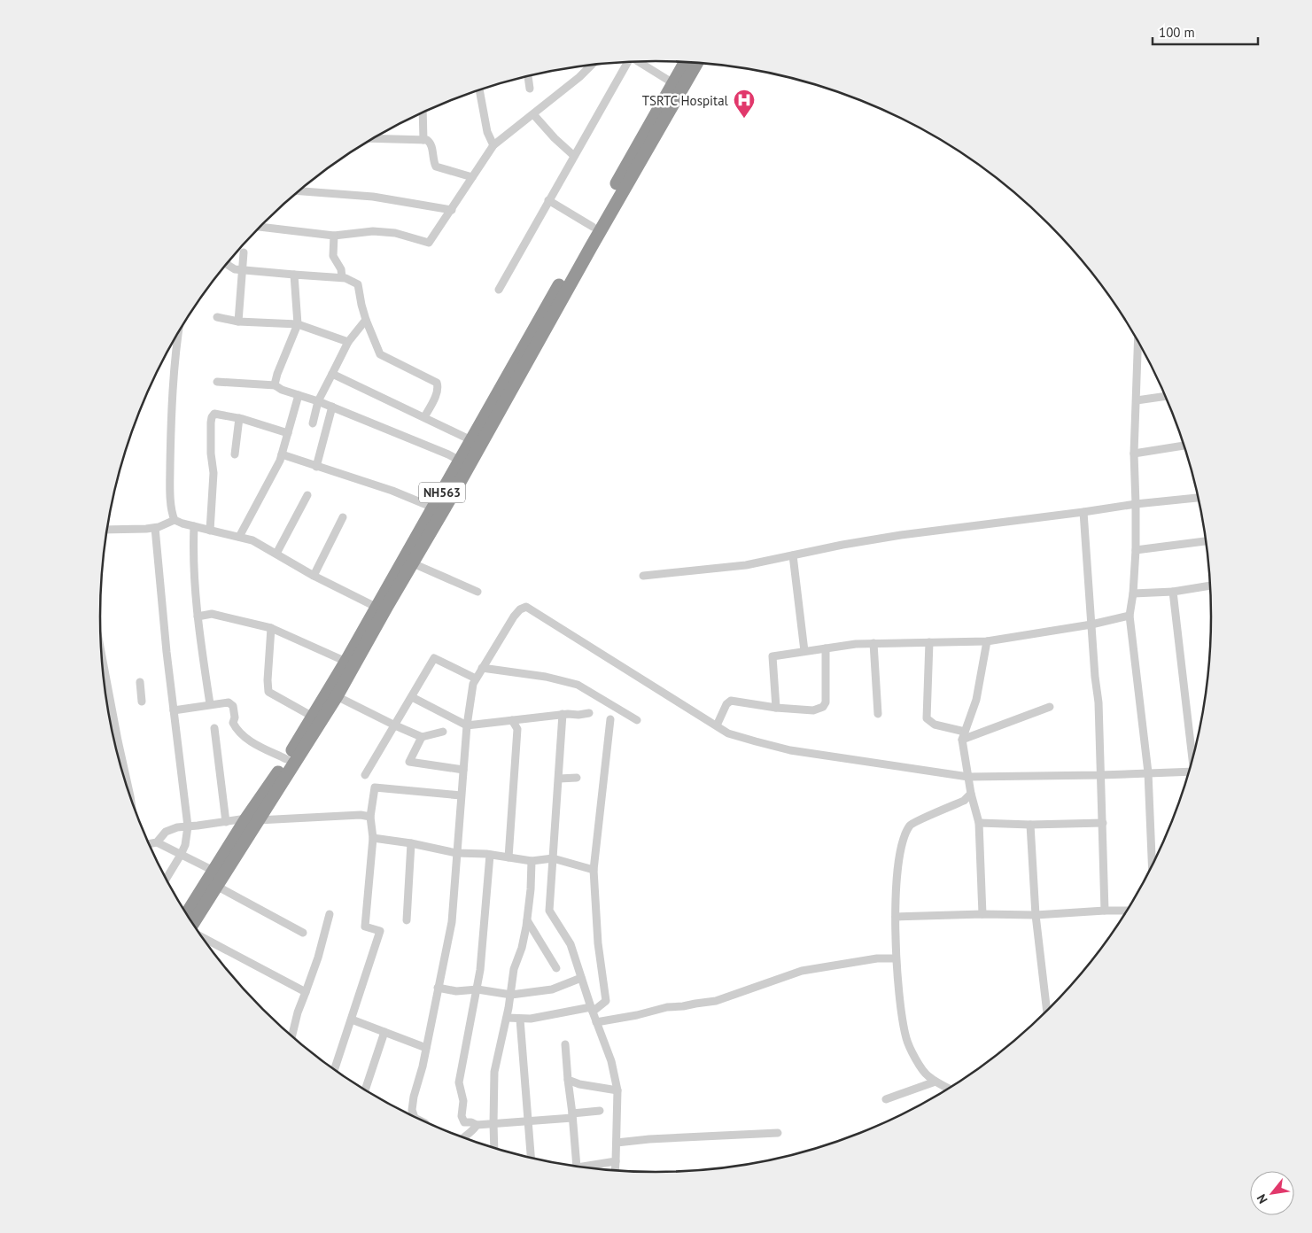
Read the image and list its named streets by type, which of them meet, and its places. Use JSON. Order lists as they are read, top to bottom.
{
  "streets": {
    "highway": ["NH563"]
  },
  "places": {
    "hospital": ["TSRTC Hospital"]
  },
  "scale_bar": "100 m",
  "north": "bottom left"
}
